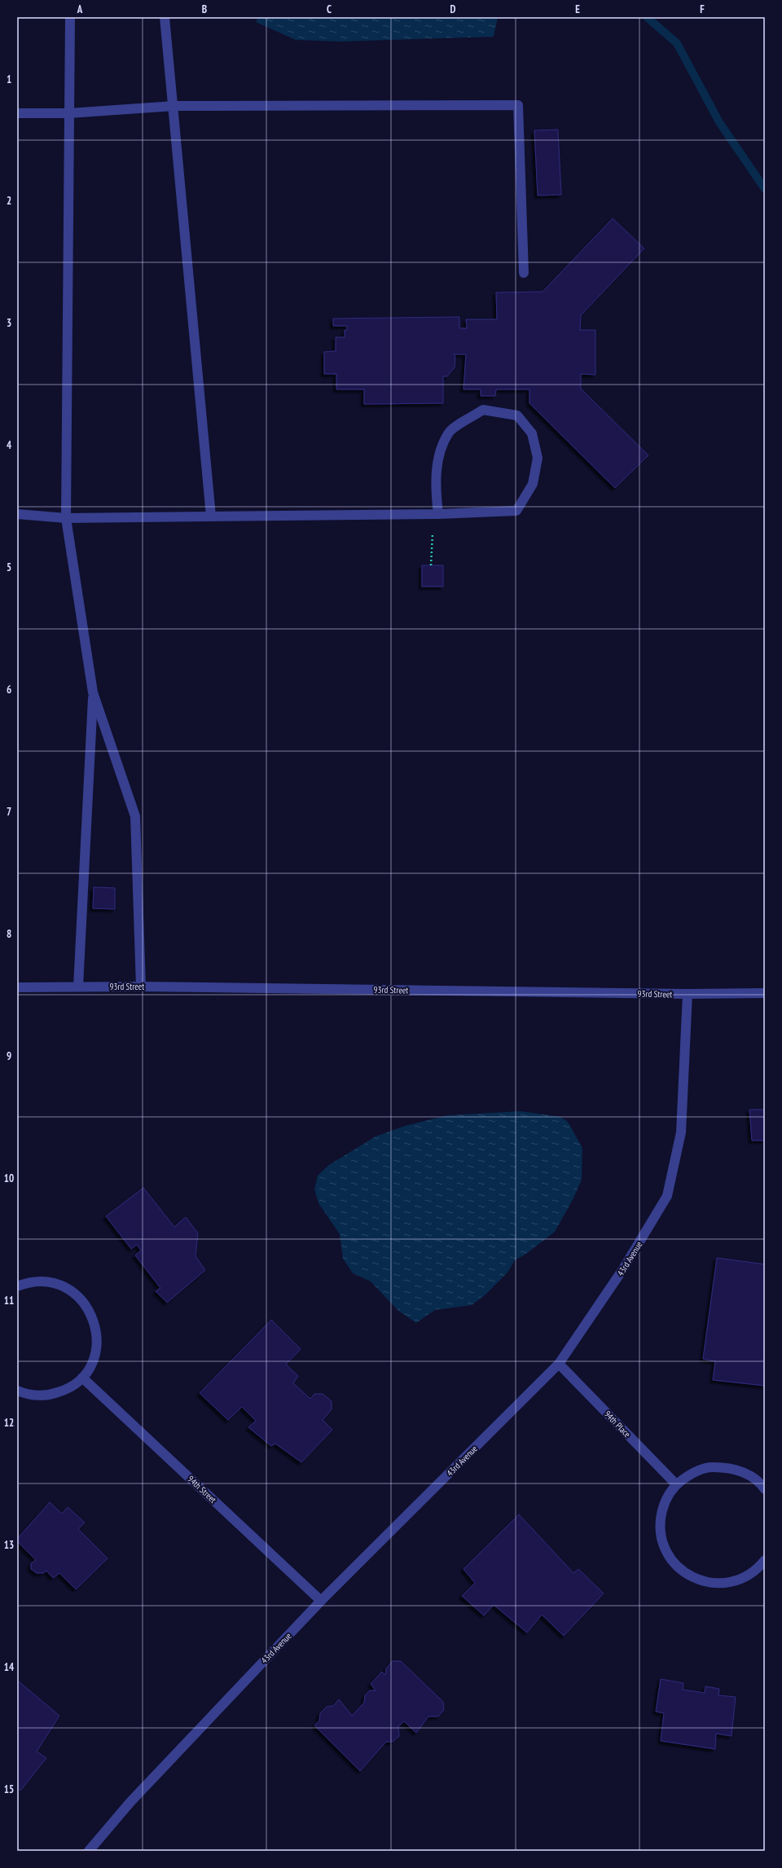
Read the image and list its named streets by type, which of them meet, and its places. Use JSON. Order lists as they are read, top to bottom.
{
  "streets": {
    "street": [
      "93rd Street",
      "43rd Avenue",
      "94th Place",
      "94th Street"
    ]
  },
  "crossings": [
    ["93rd Street", "43rd Avenue"],
    ["43rd Avenue", "94th Place"],
    ["43rd Avenue", "94th Street"]
  ],
  "grid": {
    "columns": [
      "A",
      "B",
      "C",
      "D",
      "E",
      "F"
    ],
    "rows": [
      "1",
      "2",
      "3",
      "4",
      "5",
      "6",
      "7",
      "8",
      "9",
      "10",
      "11",
      "12",
      "13",
      "14",
      "15"
    ]
  }
}
